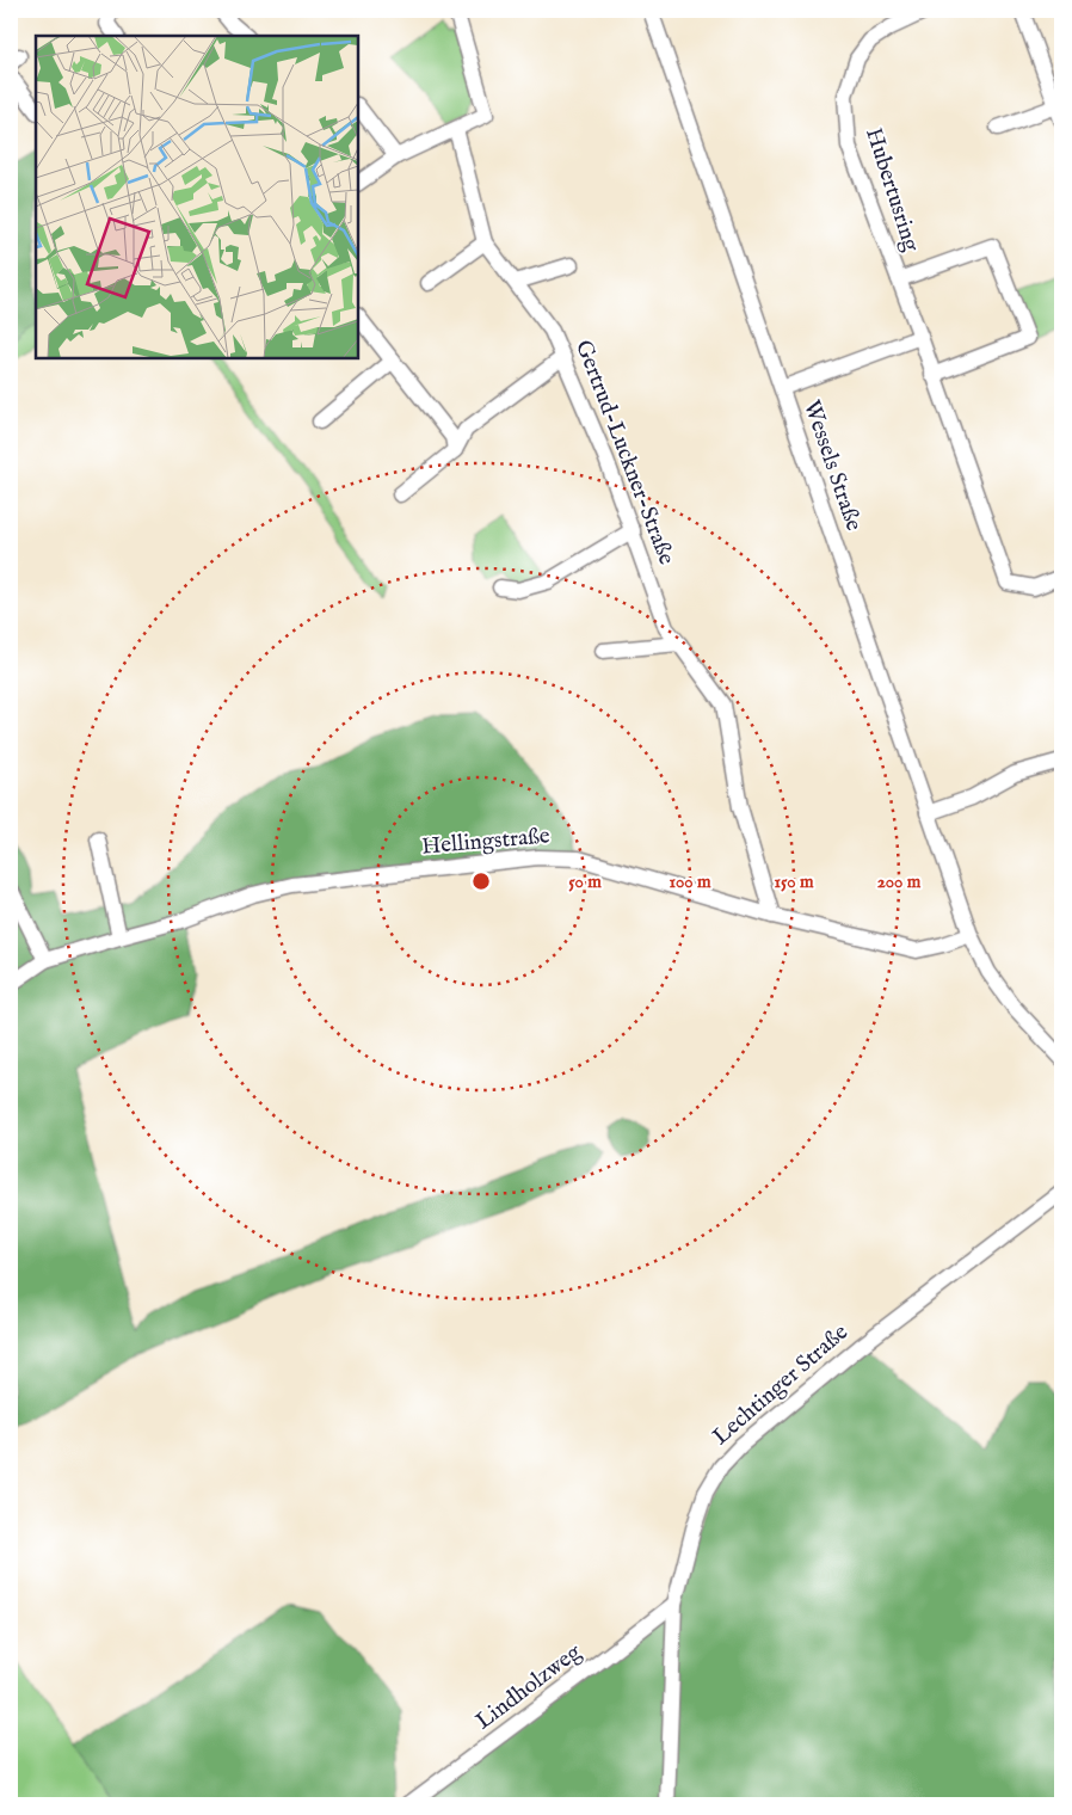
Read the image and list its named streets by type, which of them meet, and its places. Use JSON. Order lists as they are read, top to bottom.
{
  "streets": {
    "street": [
      "Hubertusring",
      "Gertrud-Luckner-Straße",
      "Wessels Straße",
      "Hellingstraße",
      "Lechtinger Straße",
      "Lindholzweg"
    ]
  },
  "crossings": [
    ["Gertrud-Luckner-Straße", "Hellingstraße"],
    ["Wessels Straße", "Hellingstraße"],
    ["Lechtinger Straße", "Lindholzweg"]
  ],
  "rings": [
    "50 m",
    "100 m",
    "150 m",
    "200 m"
  ]
}
